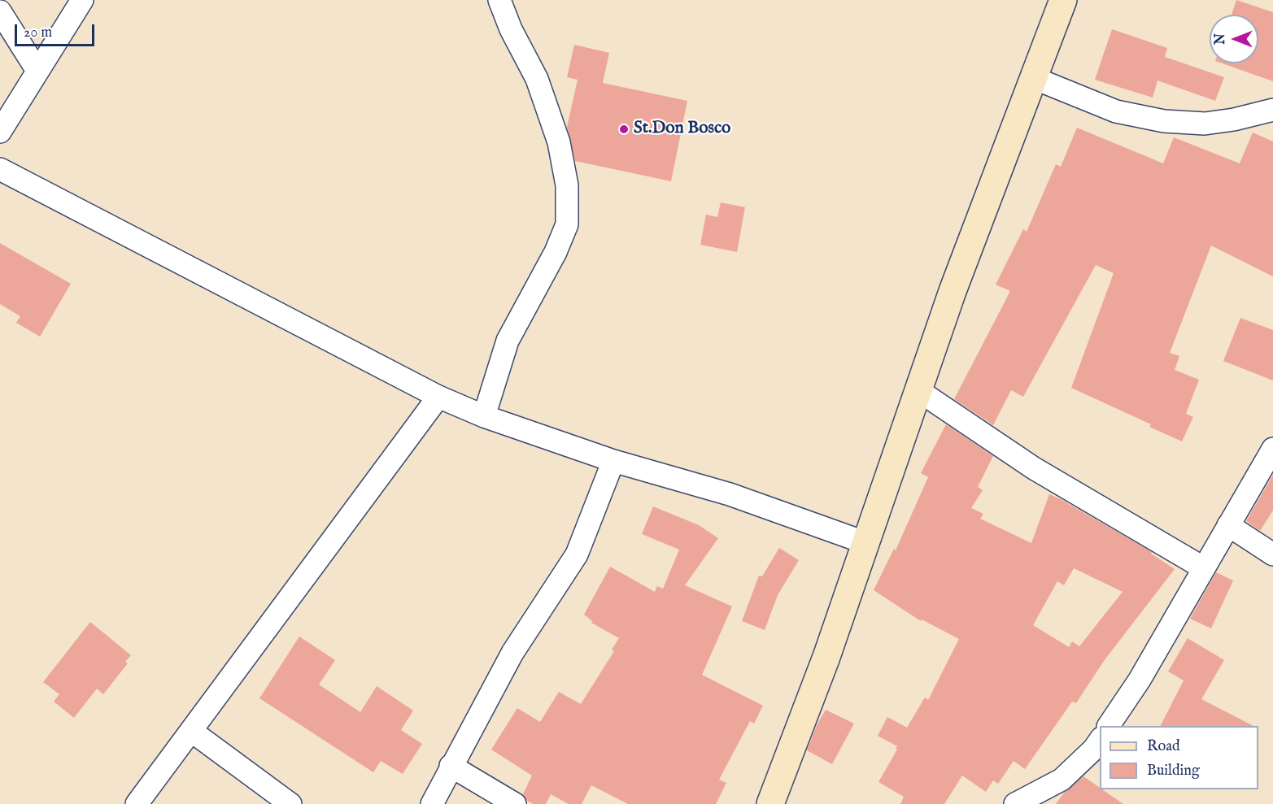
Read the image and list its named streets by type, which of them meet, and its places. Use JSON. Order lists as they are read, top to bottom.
{
  "places": ["St.Don Bosco"],
  "legend": ["Road", "Building"],
  "scale_bar": "20 m",
  "north": "left"
}
